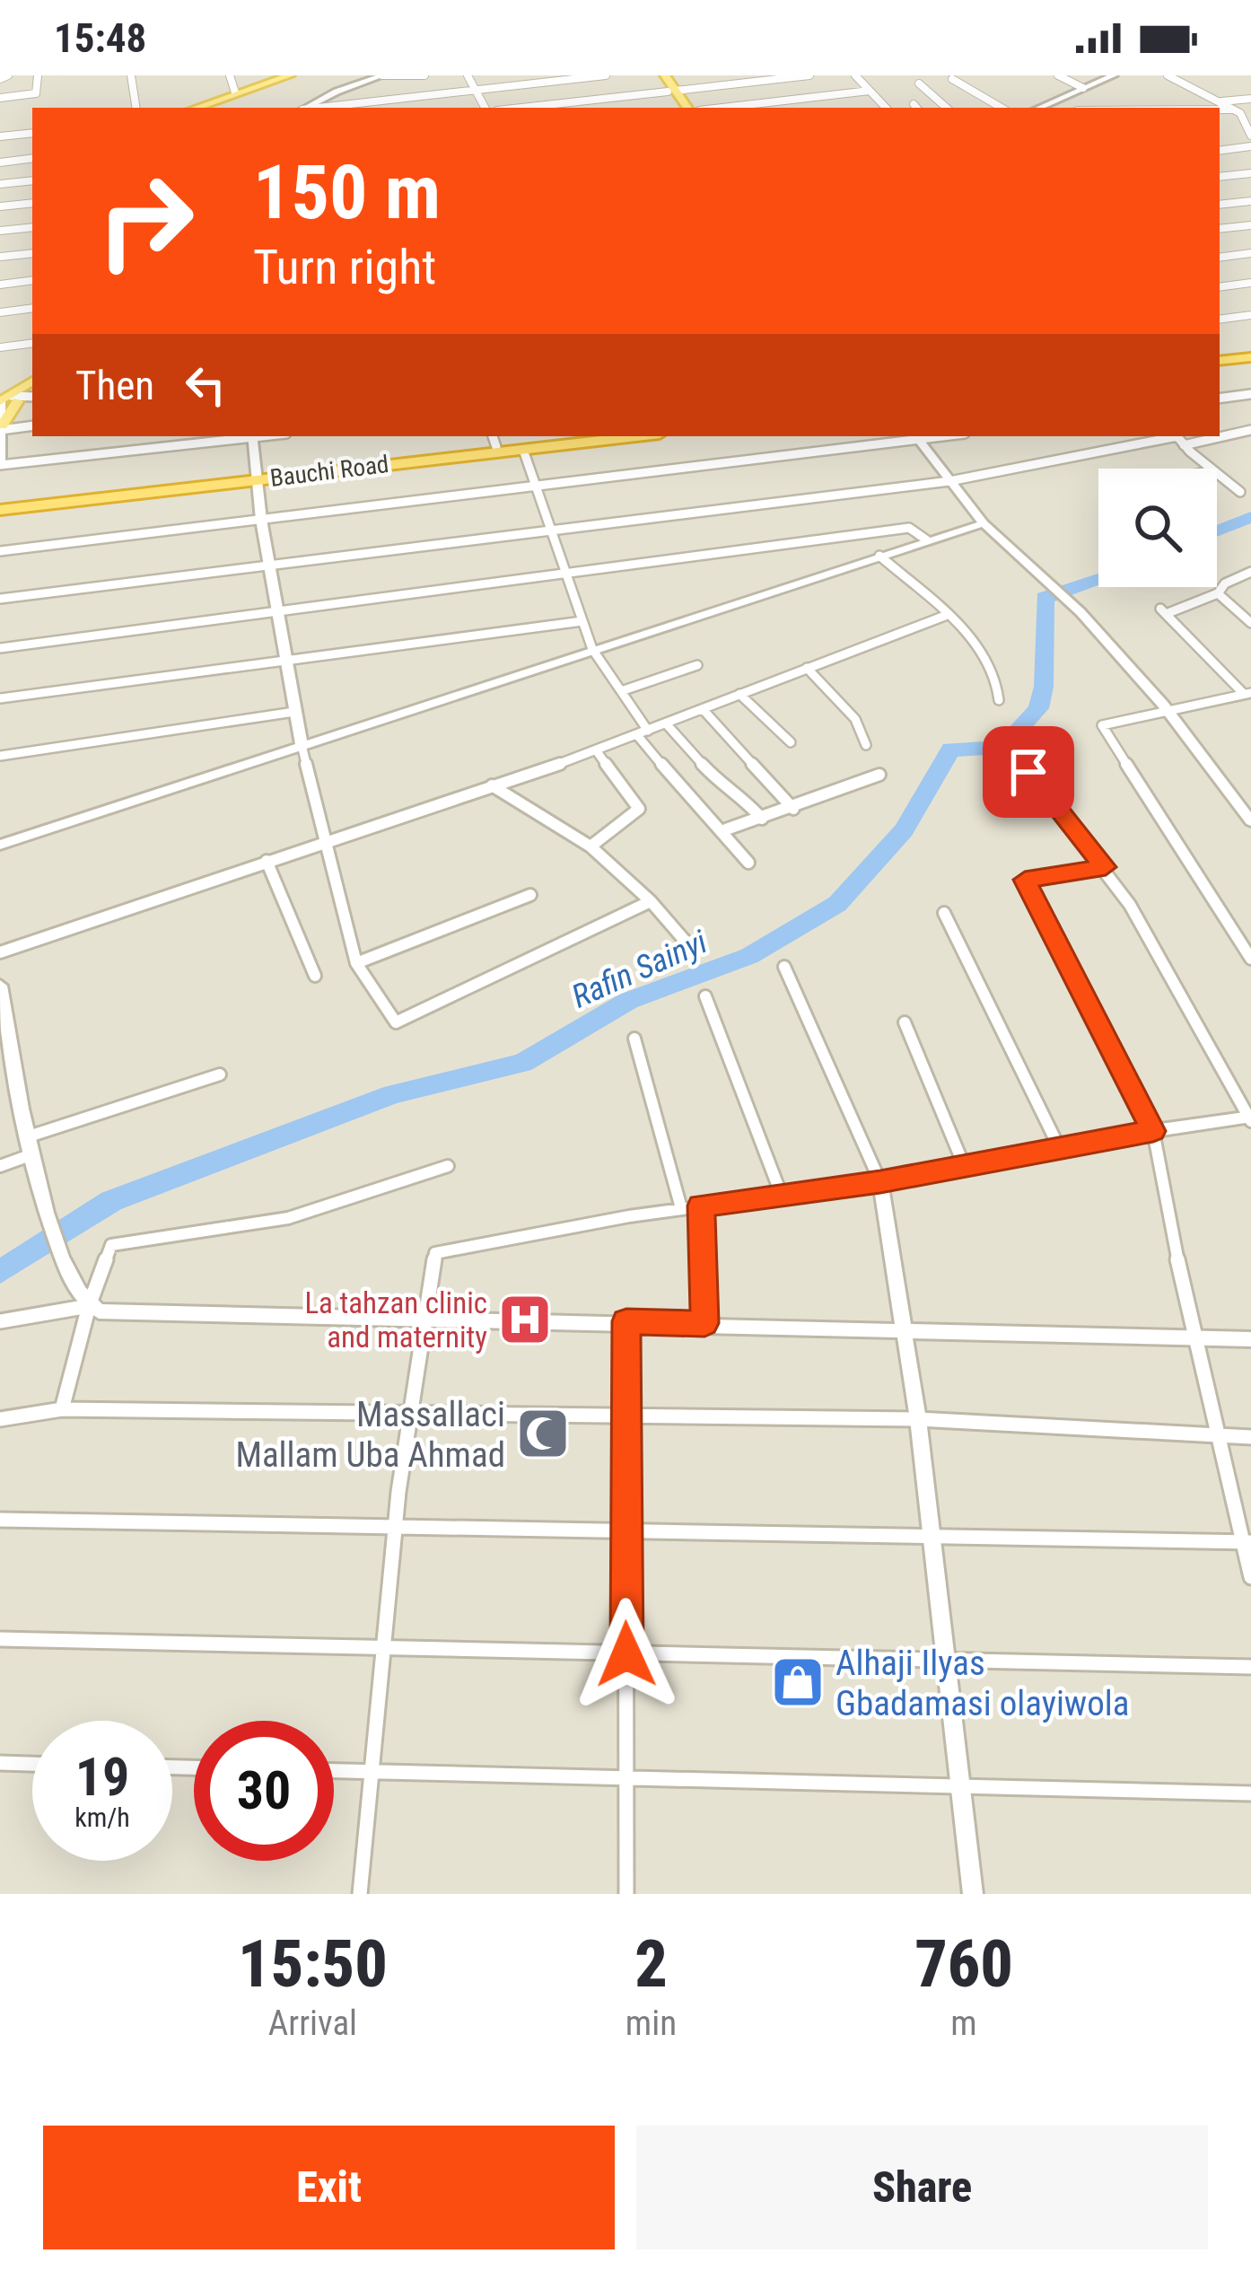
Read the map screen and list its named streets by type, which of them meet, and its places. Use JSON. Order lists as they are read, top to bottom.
{
  "streets": {
    "highway": ["Bauchi Road"]
  },
  "water": ["Rafin Sainyi"],
  "places": {
    "hospital": ["La tahzan clinic and maternity"],
    "mosque": ["Massallaci Mallam Uba Ahmad"],
    "shop": ["Alhaji Ilyas Gbadamasi olayiwola"]
  },
  "page": {
    "status": "15:48",
    "turn": ["150 m", "Turn right"],
    "then": "Then",
    "speed": "19 km/h",
    "limit": "30",
    "eta": [
      "15:50",
      "Arrival",
      "2",
      "min",
      "760",
      "m"
    ],
    "buttons": ["Exit", "Share"]
  }
}
